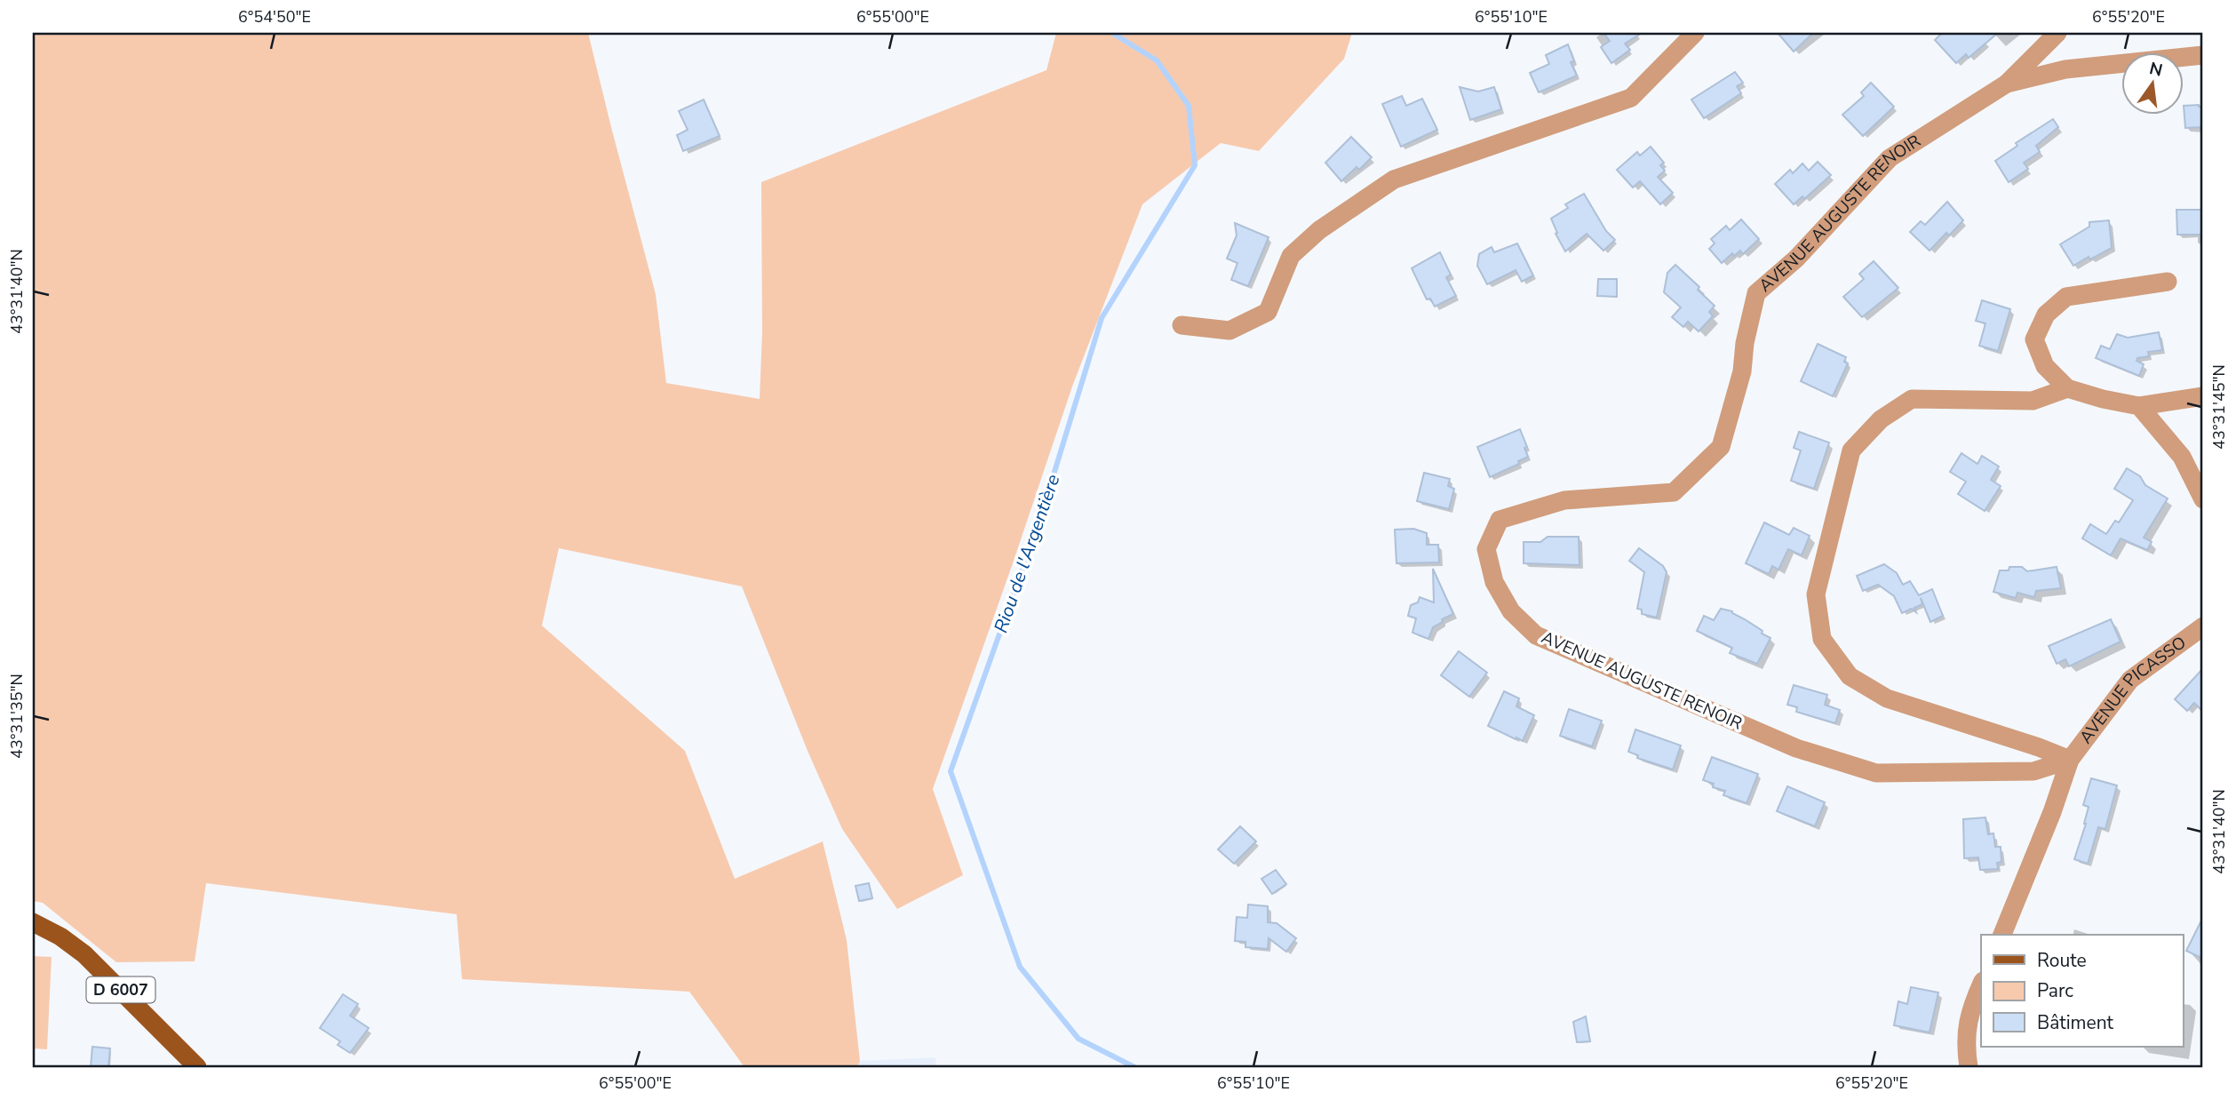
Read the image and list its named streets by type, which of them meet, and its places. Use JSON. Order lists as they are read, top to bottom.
{
  "streets": {
    "main road": ["D 6007"],
    "street": ["AVENUE AUGUSTE RENOIR", "AVENUE PICASSO"]
  },
  "crossings": [
    ["AVENUE AUGUSTE RENOIR", "AVENUE PICASSO"]
  ],
  "water": ["Riou de l'Argentière"],
  "legend": ["Route", "Parc", "Bâtiment"],
  "north": "top",
  "coordinates": [
    "6°54'50\"E",
    "6°55'00\"E",
    "6°55'10\"E",
    "6°55'20\"E",
    "43°31'40\"N",
    "43°31'45\"N",
    "43°31'35\"N"
  ]
}
